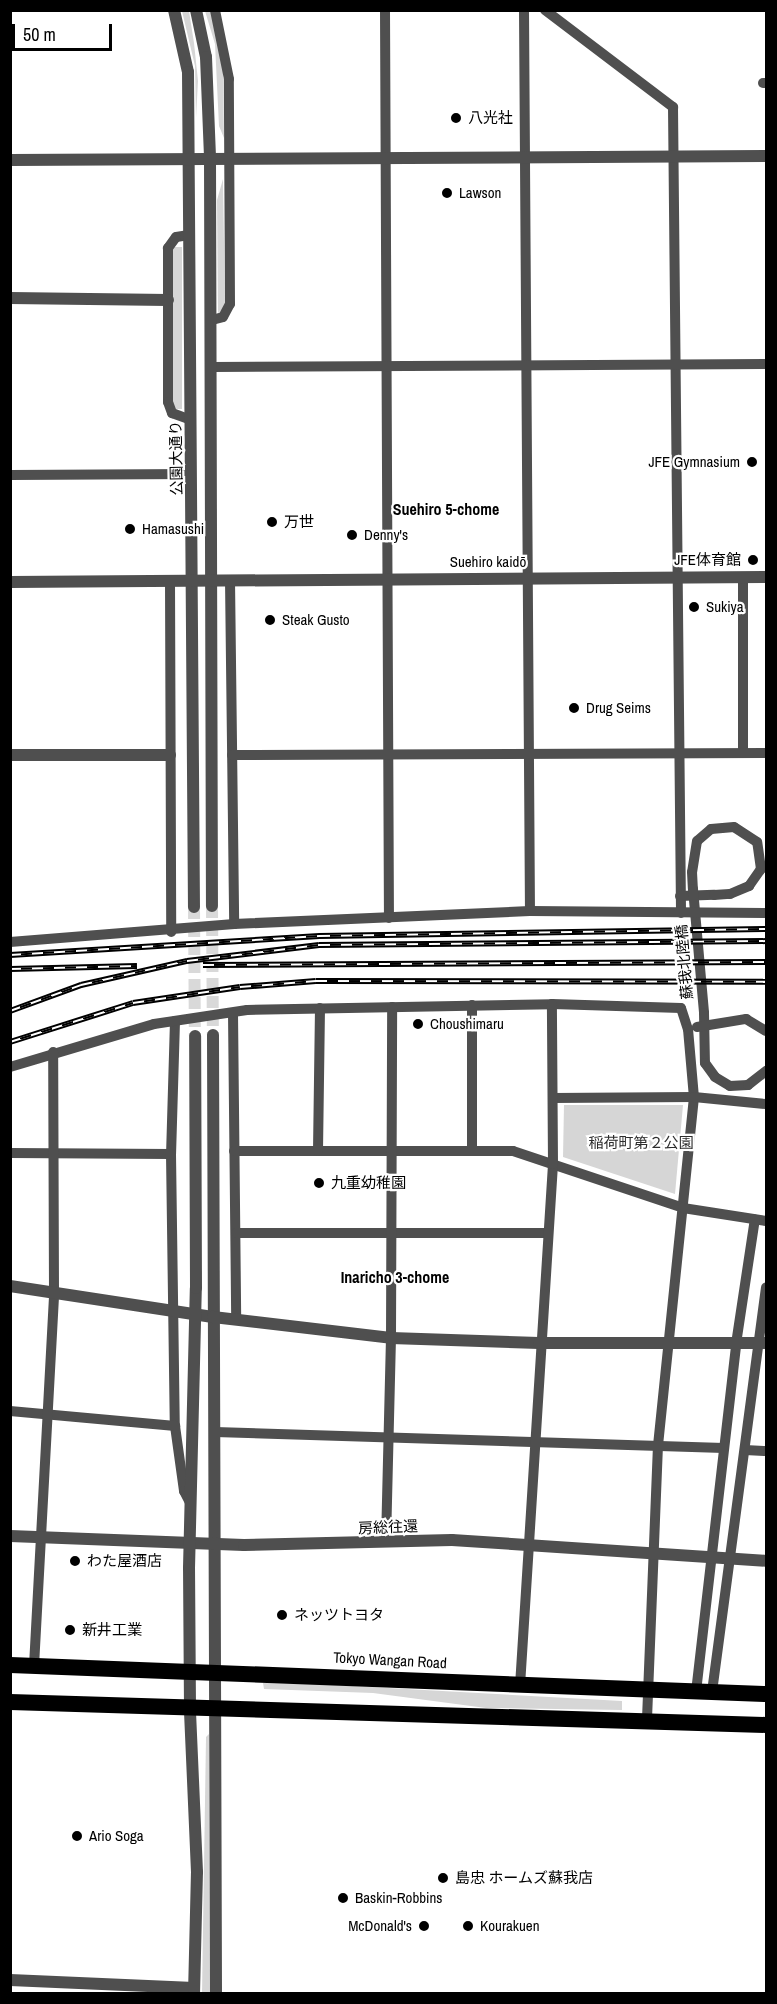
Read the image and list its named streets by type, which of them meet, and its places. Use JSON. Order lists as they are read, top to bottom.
{
  "streets": {
    "highway": ["Tokyo Wangan Road"],
    "street": [
      "公園大通り",
      "Suehiro kaidō",
      "蘇我北陸橋",
      "房総往還"
    ]
  },
  "crossings": [
    ["公園大通り", "Suehiro kaidō"]
  ],
  "districts": ["Suehiro 5-chome", "Inaricho 3-chome"],
  "parks": ["稲荷町第２公園"],
  "places": [
    "八光社",
    "Lawson",
    "JFE Gymnasium",
    "万世",
    "Hamasushi",
    "Denny's",
    "JFE体育館",
    "Sukiya",
    "Steak Gusto",
    "Drug Seims",
    "Choushimaru",
    "九重幼稚園",
    "わた屋酒店",
    "ネッツトヨタ",
    "新井工業",
    "Ario Soga",
    "島忠 ホームズ蘇我店",
    "Baskin-Robbins",
    "McDonald's",
    "Kourakuen"
  ],
  "scale_bar": "50 m"
}
